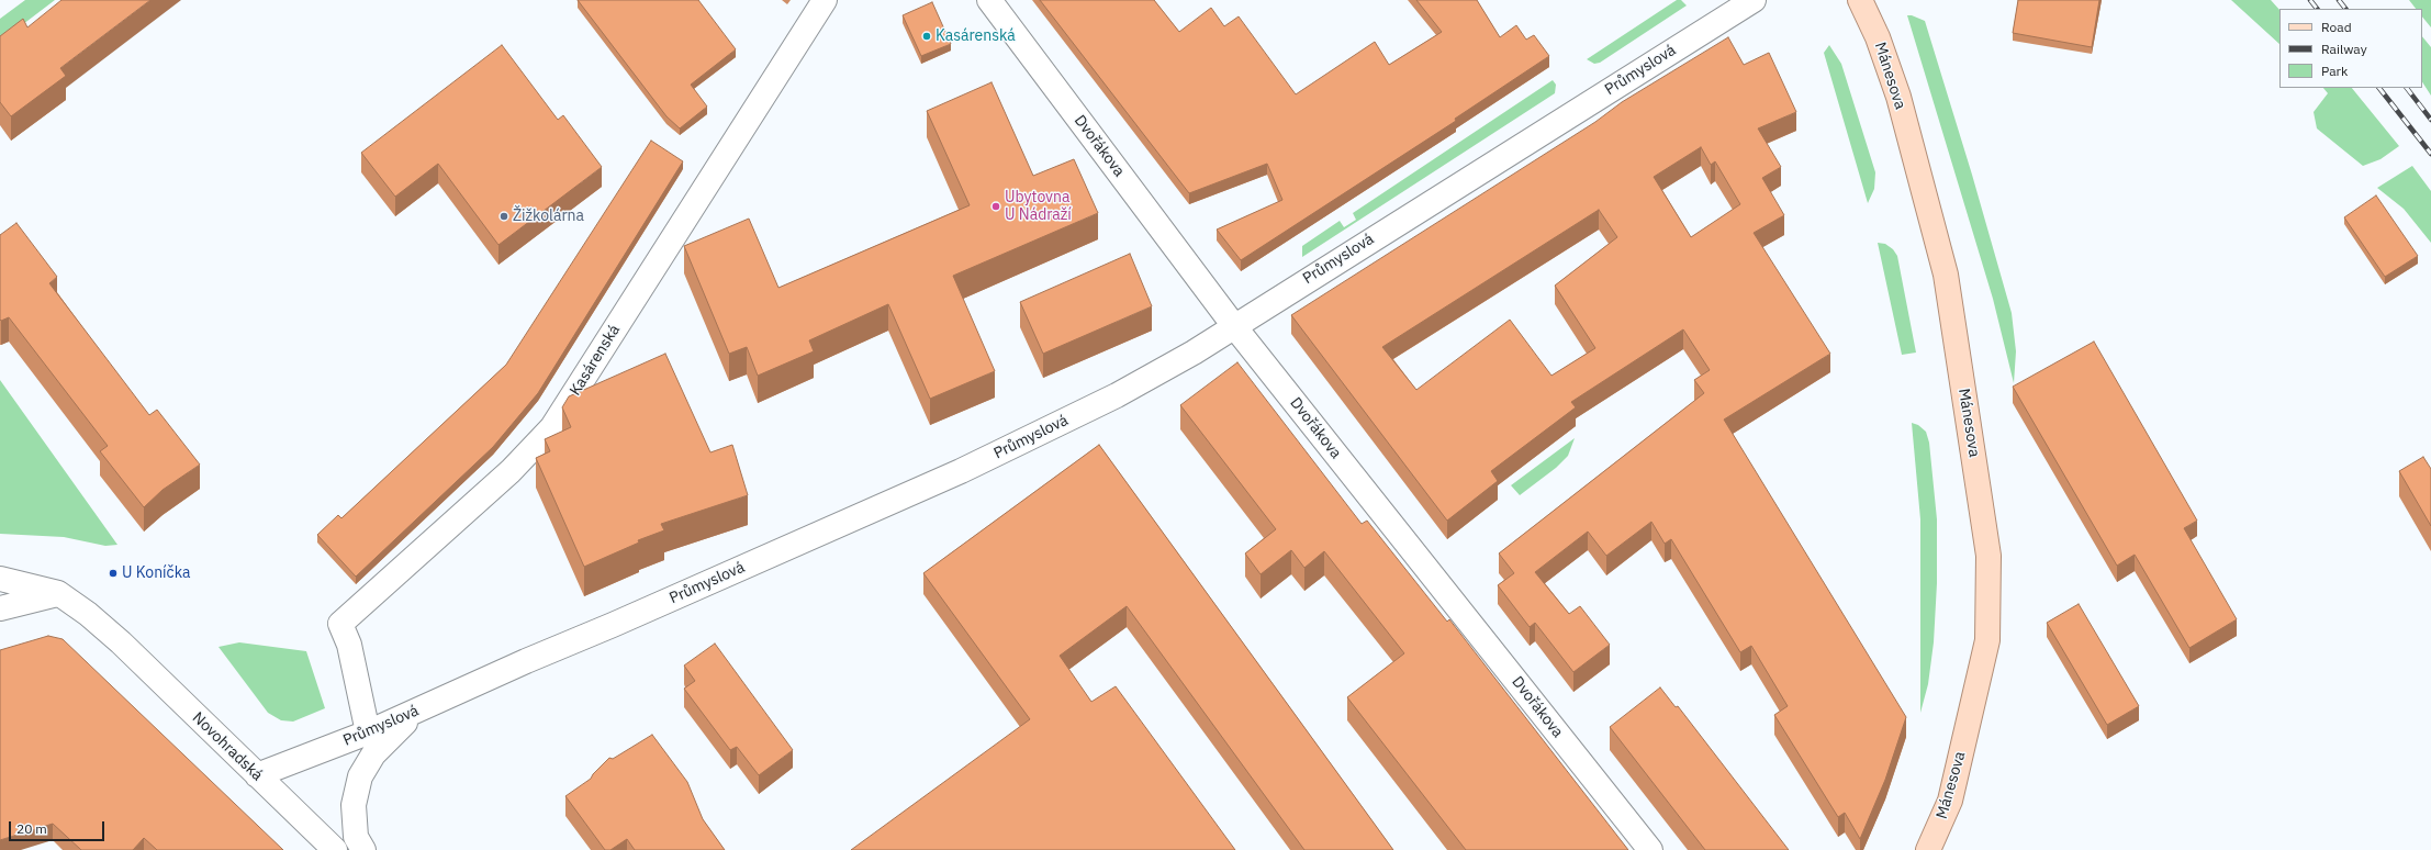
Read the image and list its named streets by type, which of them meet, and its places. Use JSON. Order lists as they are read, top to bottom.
{
  "streets": {
    "main road": ["Mánesova"],
    "street": [
      "Průmyslová",
      "Dvořákova",
      "Kasárenská",
      "Novohradská"
    ]
  },
  "crossings": [
    ["Průmyslová", "Dvořákova"],
    ["Průmyslová", "Kasárenská"],
    ["Průmyslová", "Novohradská"]
  ],
  "places": [
    "Kasárenská",
    "Ubytovna U Nádraží",
    "Žižkolárna",
    "U Koníčka"
  ],
  "legend": ["Road", "Railway", "Park"],
  "scale_bar": "20 m"
}
